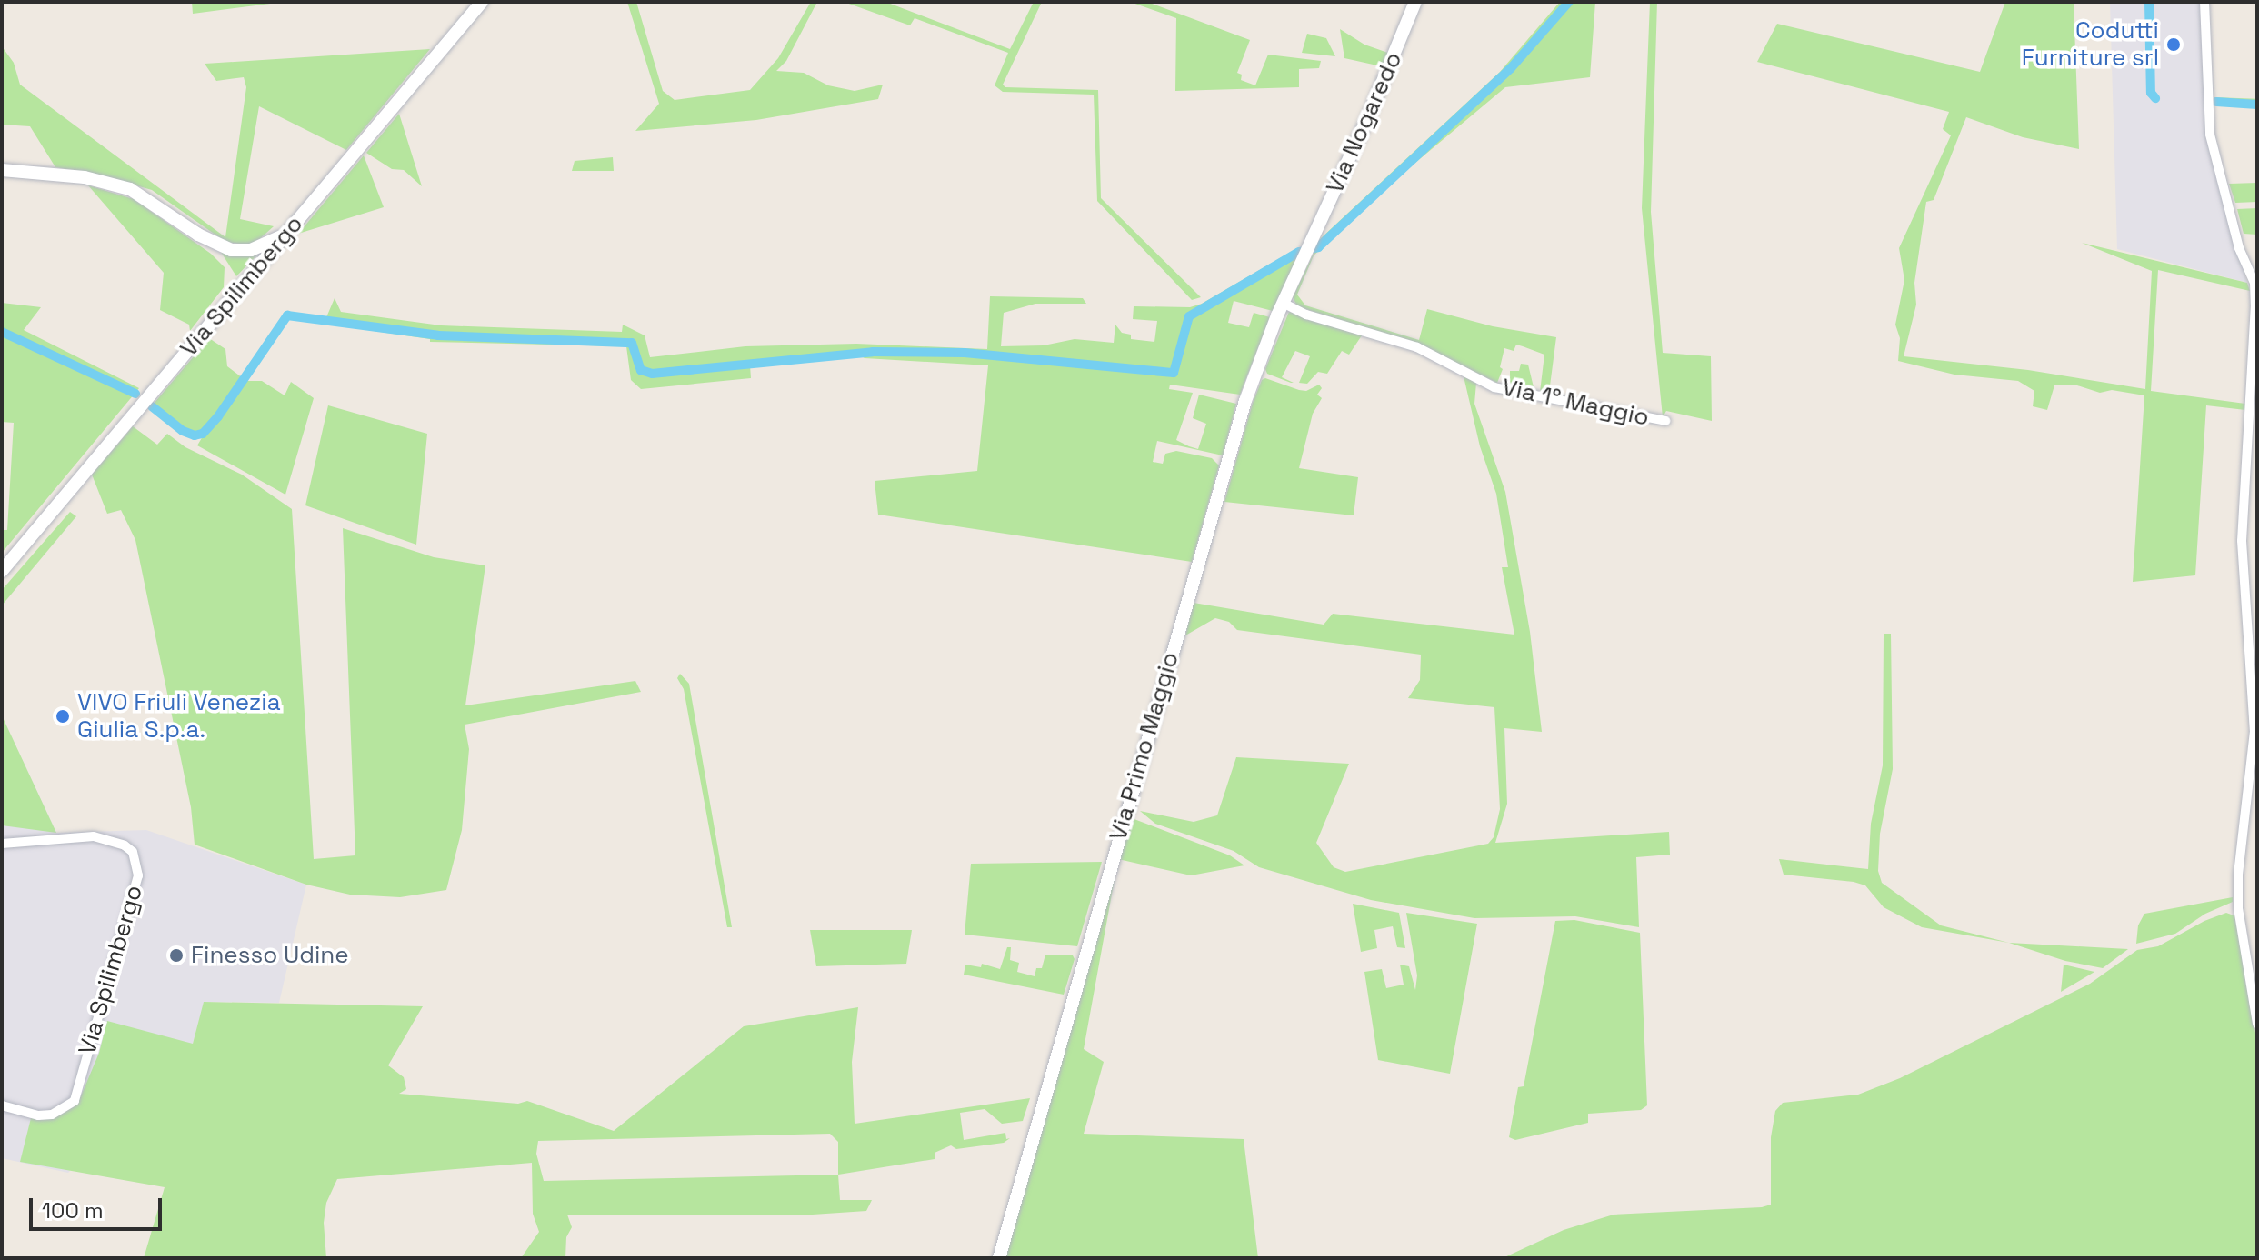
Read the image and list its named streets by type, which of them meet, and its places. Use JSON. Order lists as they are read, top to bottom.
{
  "streets": {
    "street": [
      "Via Nogaredo",
      "Via Spilimbergo",
      "Via 1° Maggio",
      "Via Primo Maggio"
    ]
  },
  "crossings": [
    ["Via Nogaredo", "Via Primo Maggio"],
    ["Via 1° Maggio", "Via Primo Maggio"]
  ],
  "places": ["Codutti Furniture srl", "VIVO Friuli Venezia Giulia S.p.a.", "Finesso Udine"],
  "scale_bar": "100 m"
}
